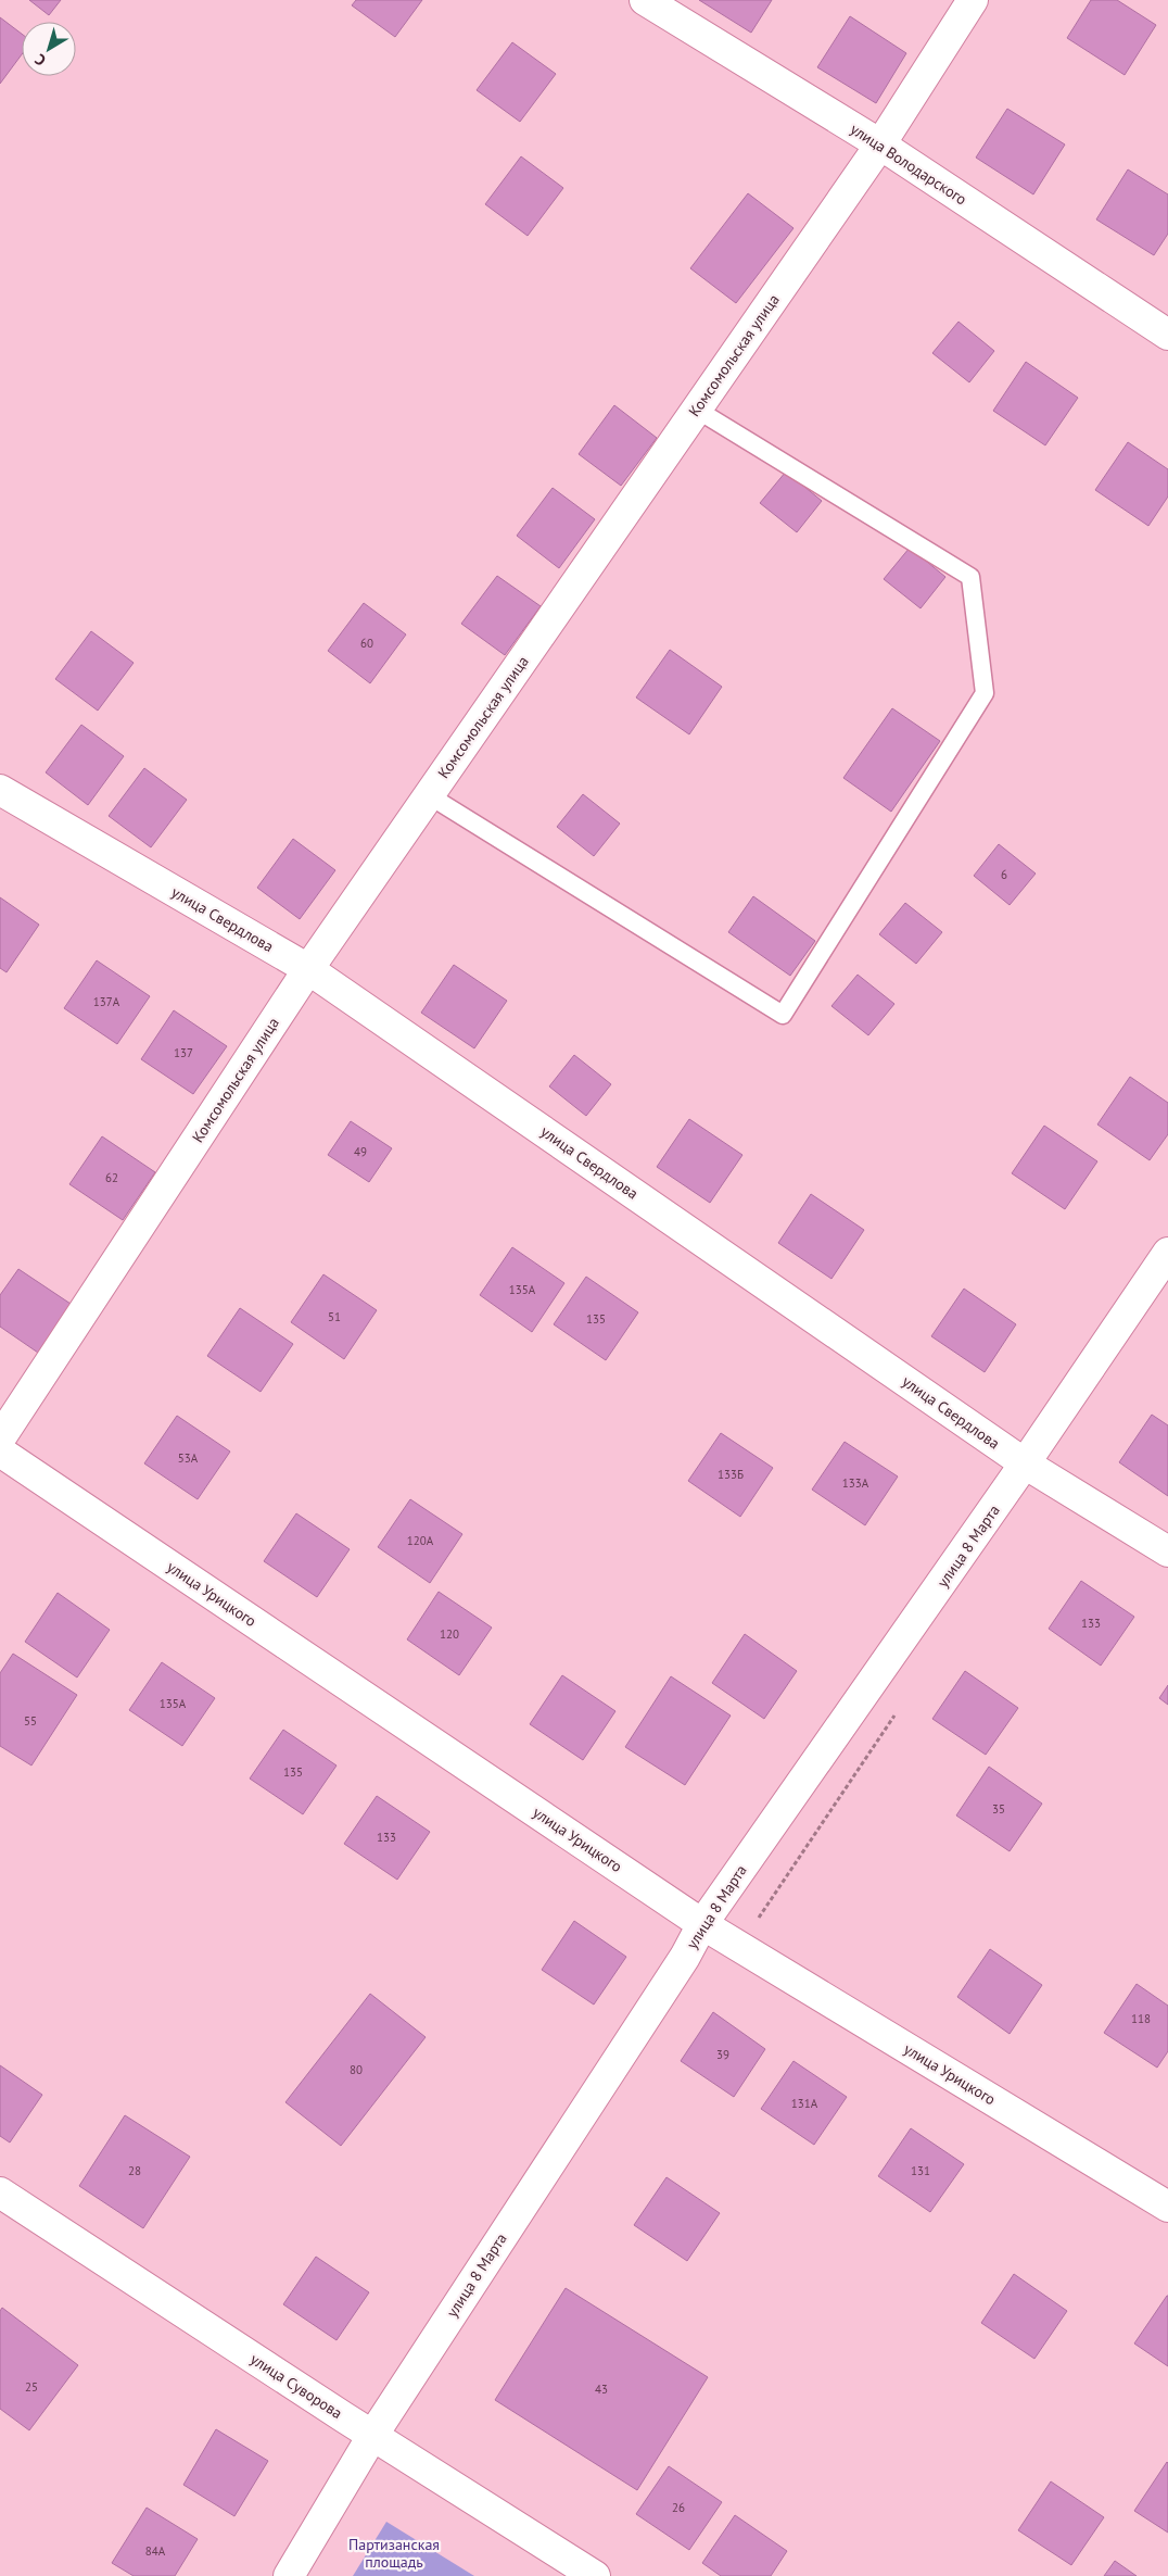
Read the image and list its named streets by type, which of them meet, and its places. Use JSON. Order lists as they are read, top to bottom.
{
  "streets": {
    "street": [
      "улица Володарского",
      "Комсомольская улица",
      "улица Свердлова",
      "улица 8 Марта",
      "улица Урицкого",
      "улица Суворова"
    ]
  },
  "crossings": [
    ["улица Володарского", "Комсомольская улица"],
    ["Комсомольская улица", "улица Свердлова"],
    ["улица Свердлова", "улица 8 Марта"],
    ["улица 8 Марта", "улица Урицкого"],
    ["улица 8 Марта", "улица Суворова"]
  ],
  "parks": ["Партизанская площадь"],
  "house_numbers": [
    "60",
    "6",
    "137А",
    "137",
    "49",
    "62",
    "135А",
    "51",
    "135",
    "53А",
    "133Б",
    "133А",
    "120А",
    "133",
    "120",
    "135А",
    "55",
    "135",
    "35",
    "133",
    "118",
    "39",
    "80",
    "131А",
    "28",
    "131",
    "25",
    "43",
    "26",
    "84А"
  ],
  "north": "bottom left"
}
